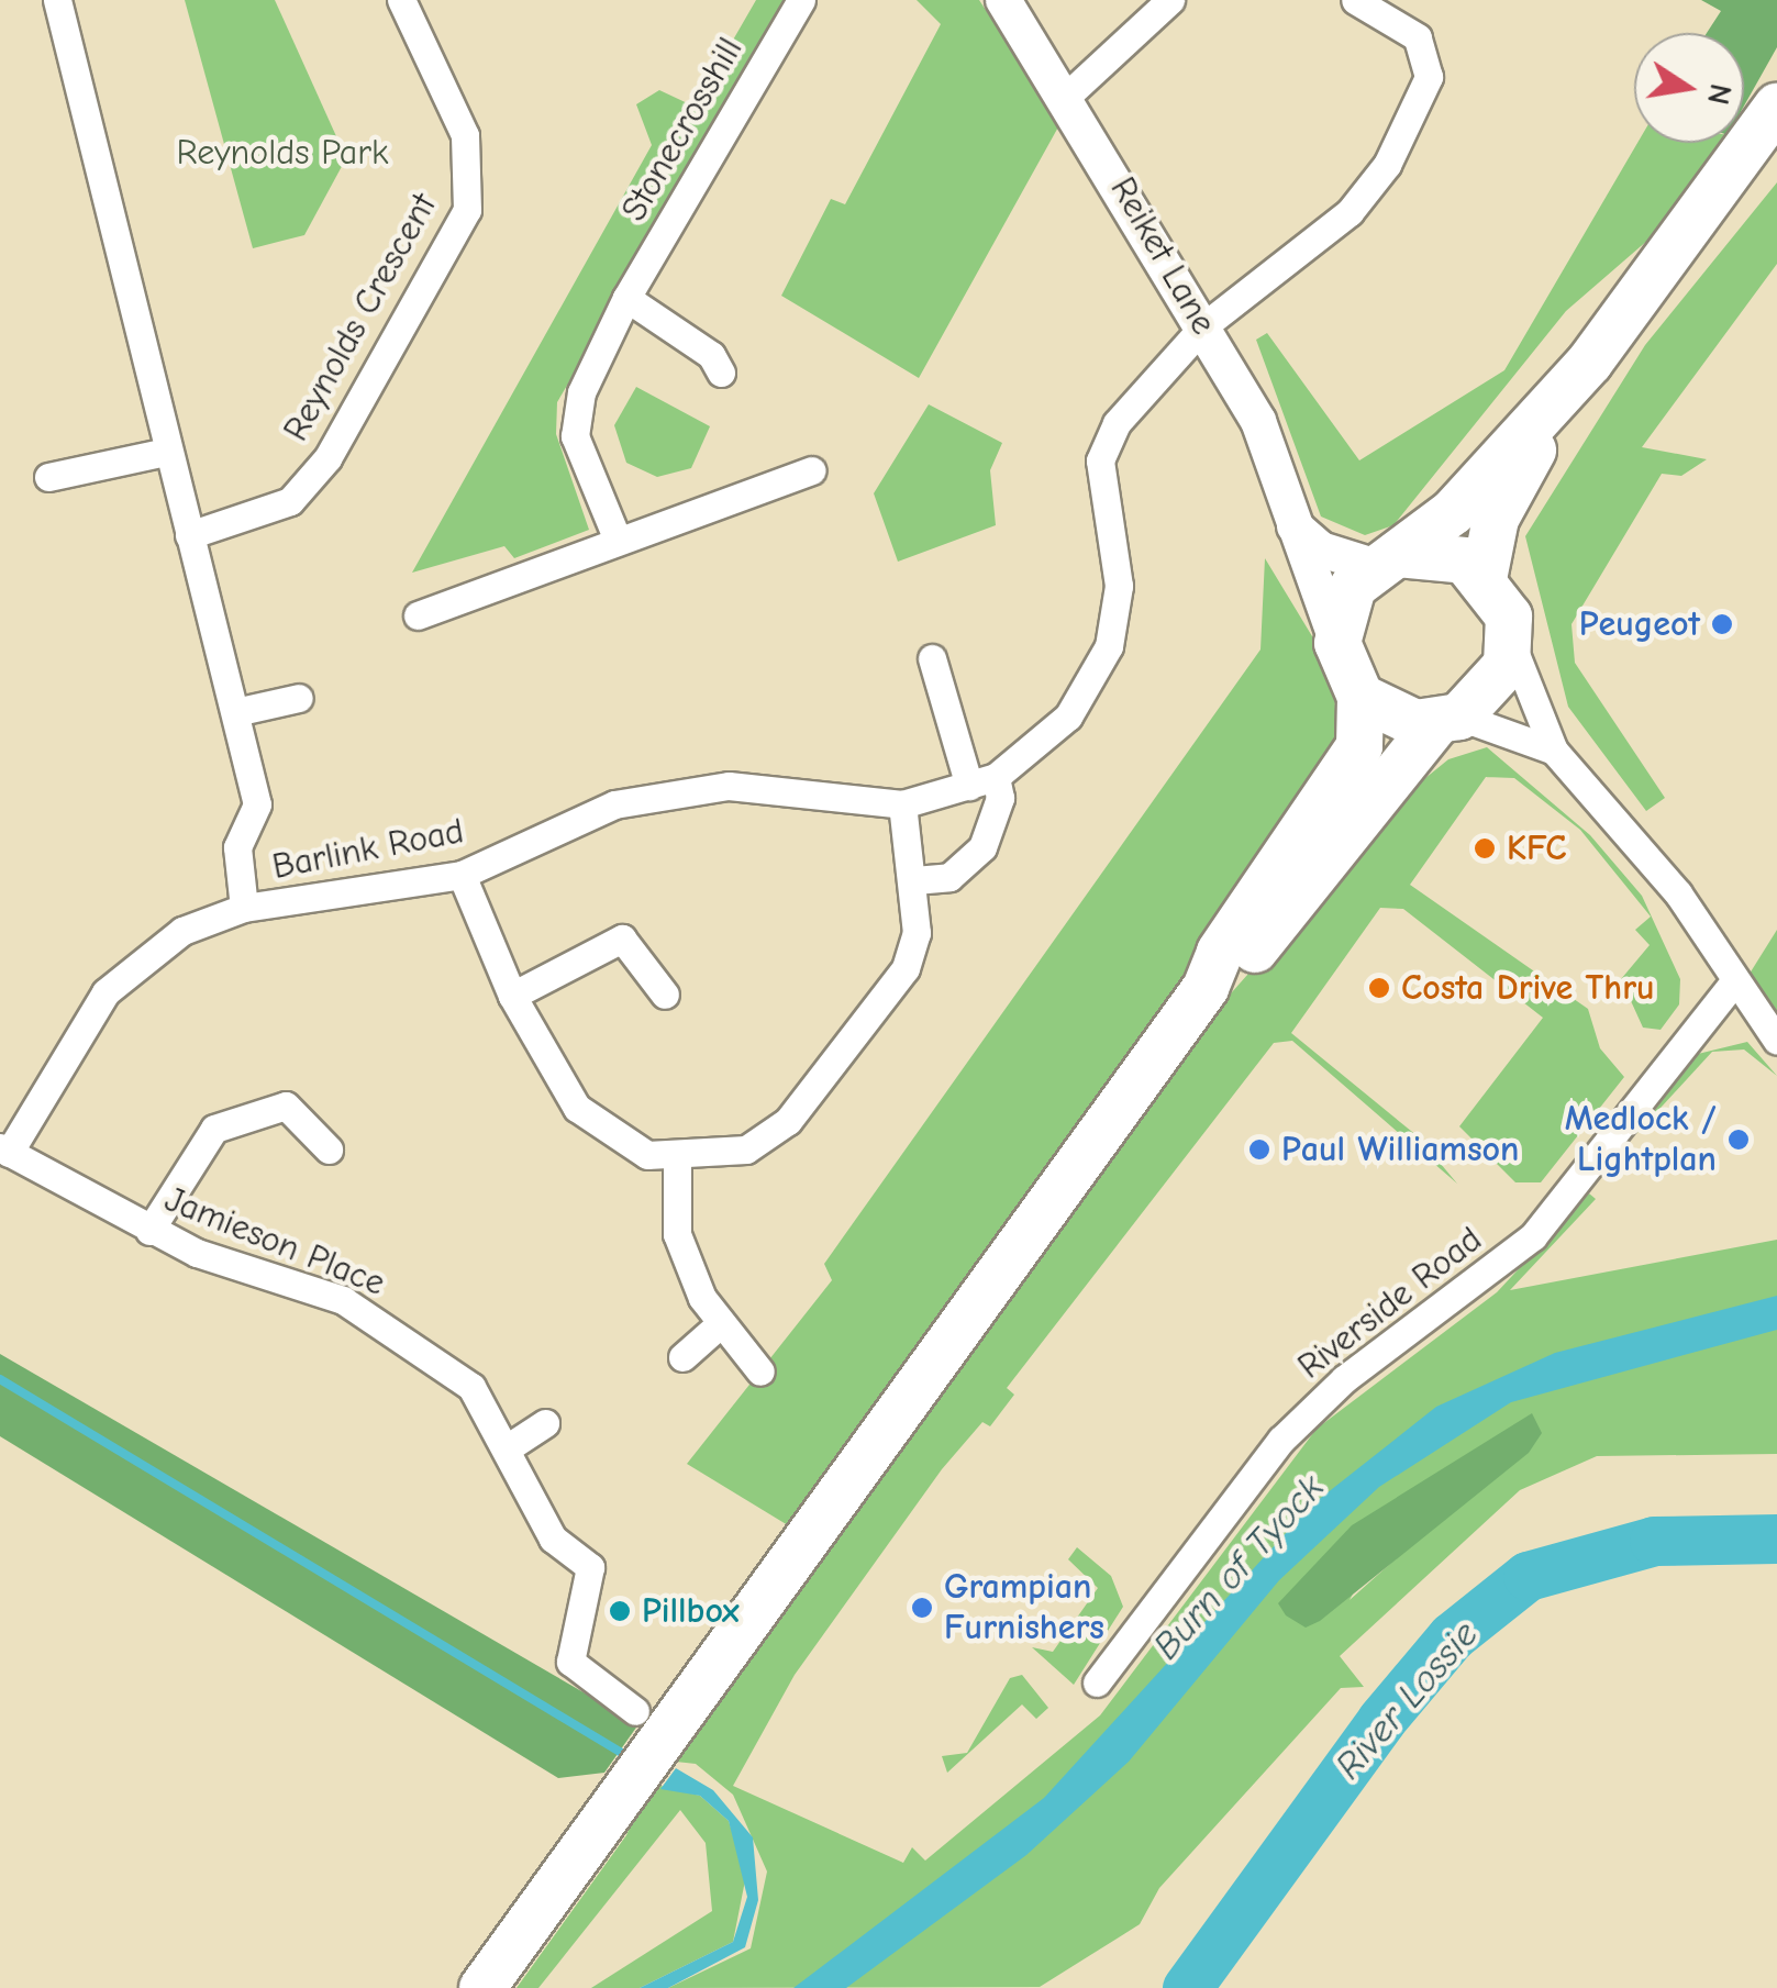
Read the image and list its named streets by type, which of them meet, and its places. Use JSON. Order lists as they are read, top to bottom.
{
  "streets": {
    "street": [
      "Stonecrosshill",
      "Reiket Lane",
      "Reynolds Crescent",
      "Barlink Road",
      "Jamieson Place",
      "Riverside Road"
    ]
  },
  "crossings": [
    ["Reiket Lane", "Barlink Road"],
    ["Barlink Road", "Jamieson Place"]
  ],
  "water": ["Burn of Tyock", "River Lossie"],
  "parks": ["Reynolds Park"],
  "places": [
    "Peugeot",
    "KFC",
    "Costa Drive Thru",
    "Medlock / Lightplan",
    "Paul Williamson",
    "Grampian Furnishers",
    "Pillbox"
  ],
  "north": "right"
}
